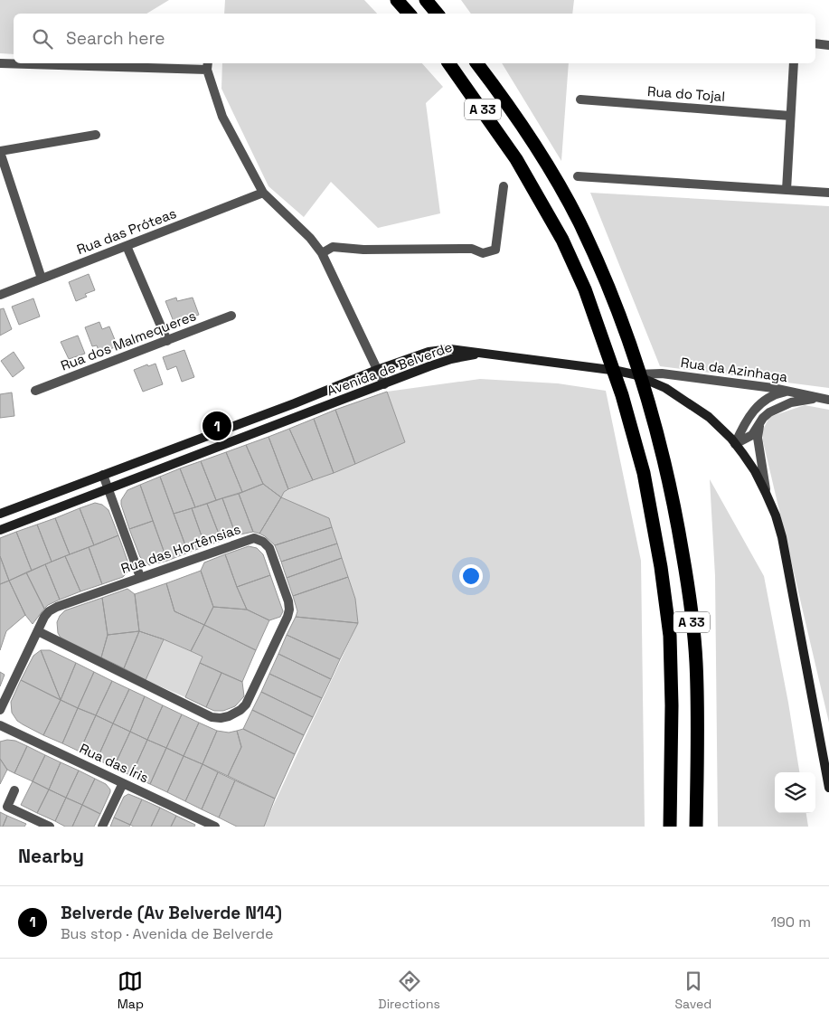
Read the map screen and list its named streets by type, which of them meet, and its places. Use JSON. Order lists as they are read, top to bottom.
{
  "streets": {
    "highway": ["A 33"],
    "main road": ["Avenida de Belverde"],
    "street": [
      "Rua do Tojal",
      "Rua das Próteas",
      "Rua dos Malmequeres",
      "Rua da Azinhaga",
      "Rua das Hortênsias",
      "Rua das Íris"
    ]
  },
  "page": {
    "search": "Search here",
    "pins": "1",
    "heading": "Nearby",
    "list": [
      {
        "mark": "1",
        "name": "Belverde (Av Belverde N14)",
        "note": "Bus stop · Avenida de Belverde",
        "value": "190 m"
      }
    ],
    "nav": ["Map", "Directions", "Saved"]
  }
}
